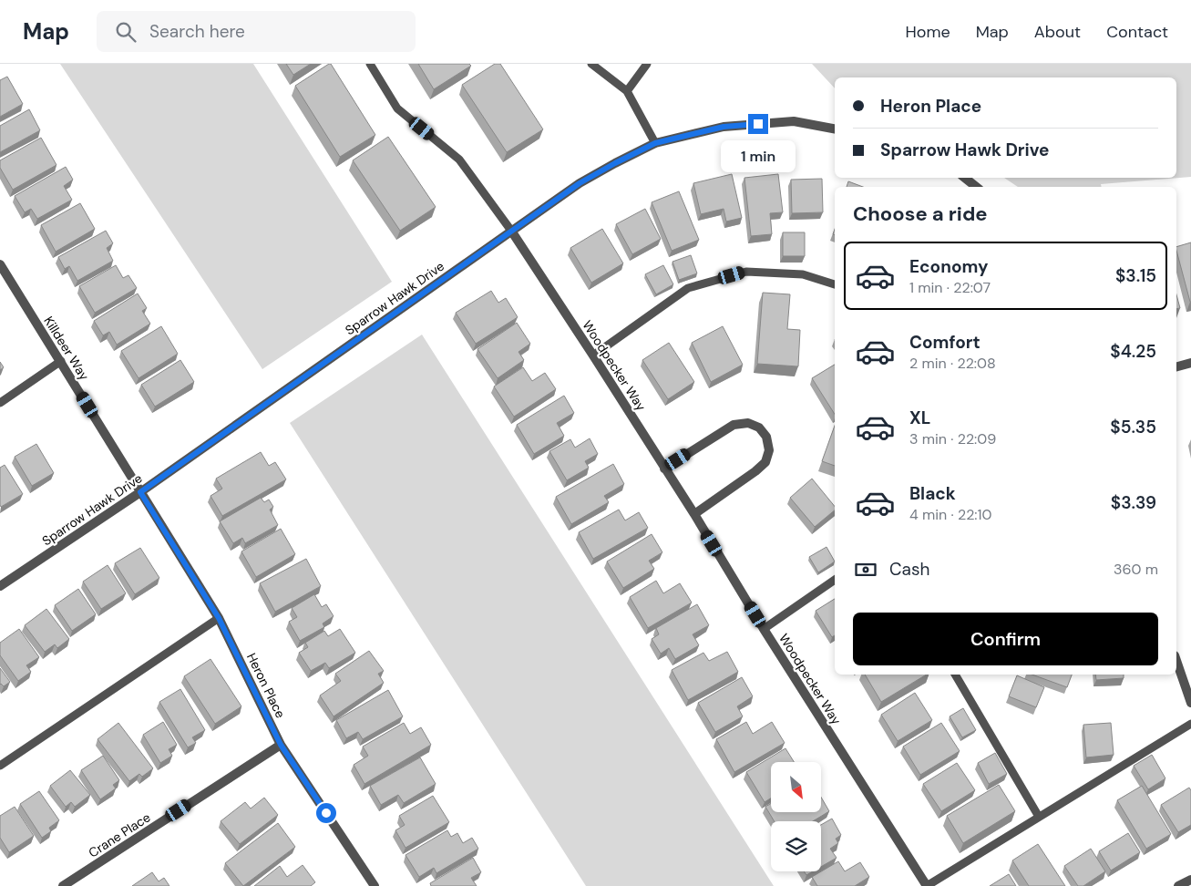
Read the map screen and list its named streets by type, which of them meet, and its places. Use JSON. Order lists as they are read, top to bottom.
{
  "streets": {
    "street": [
      "Sparrow Hawk Drive",
      "Killdeer Way",
      "Woodpecker Way",
      "Heron Place",
      "Crane Place"
    ]
  },
  "crossings": [
    ["Sparrow Hawk Drive", "Killdeer Way"],
    ["Sparrow Hawk Drive", "Woodpecker Way"],
    ["Sparrow Hawk Drive", "Heron Place"],
    ["Killdeer Way", "Heron Place"],
    ["Heron Place", "Crane Place"]
  ],
  "north": "bottom right",
  "page": {
    "header": "Map",
    "search": "Search here",
    "nav": [
      "Home",
      "Map",
      "About",
      "Contact"
    ],
    "banner": ["Heron Place", "Sparrow Hawk Drive"],
    "bubble": "1 min",
    "heading": "Choose a ride",
    "list": [
      {
        "name": "Economy",
        "note": "1 min · 22:07",
        "value": "$3.15"
      },
      {
        "name": "Comfort",
        "note": "2 min · 22:08",
        "value": "$4.25"
      },
      {
        "name": "XL",
        "note": "3 min · 22:09",
        "value": "$5.35"
      },
      {
        "name": "Black",
        "note": "4 min · 22:10",
        "value": "$3.39"
      }
    ],
    "pay": ["Cash", "360 m"],
    "buttons": "Confirm"
  }
}
